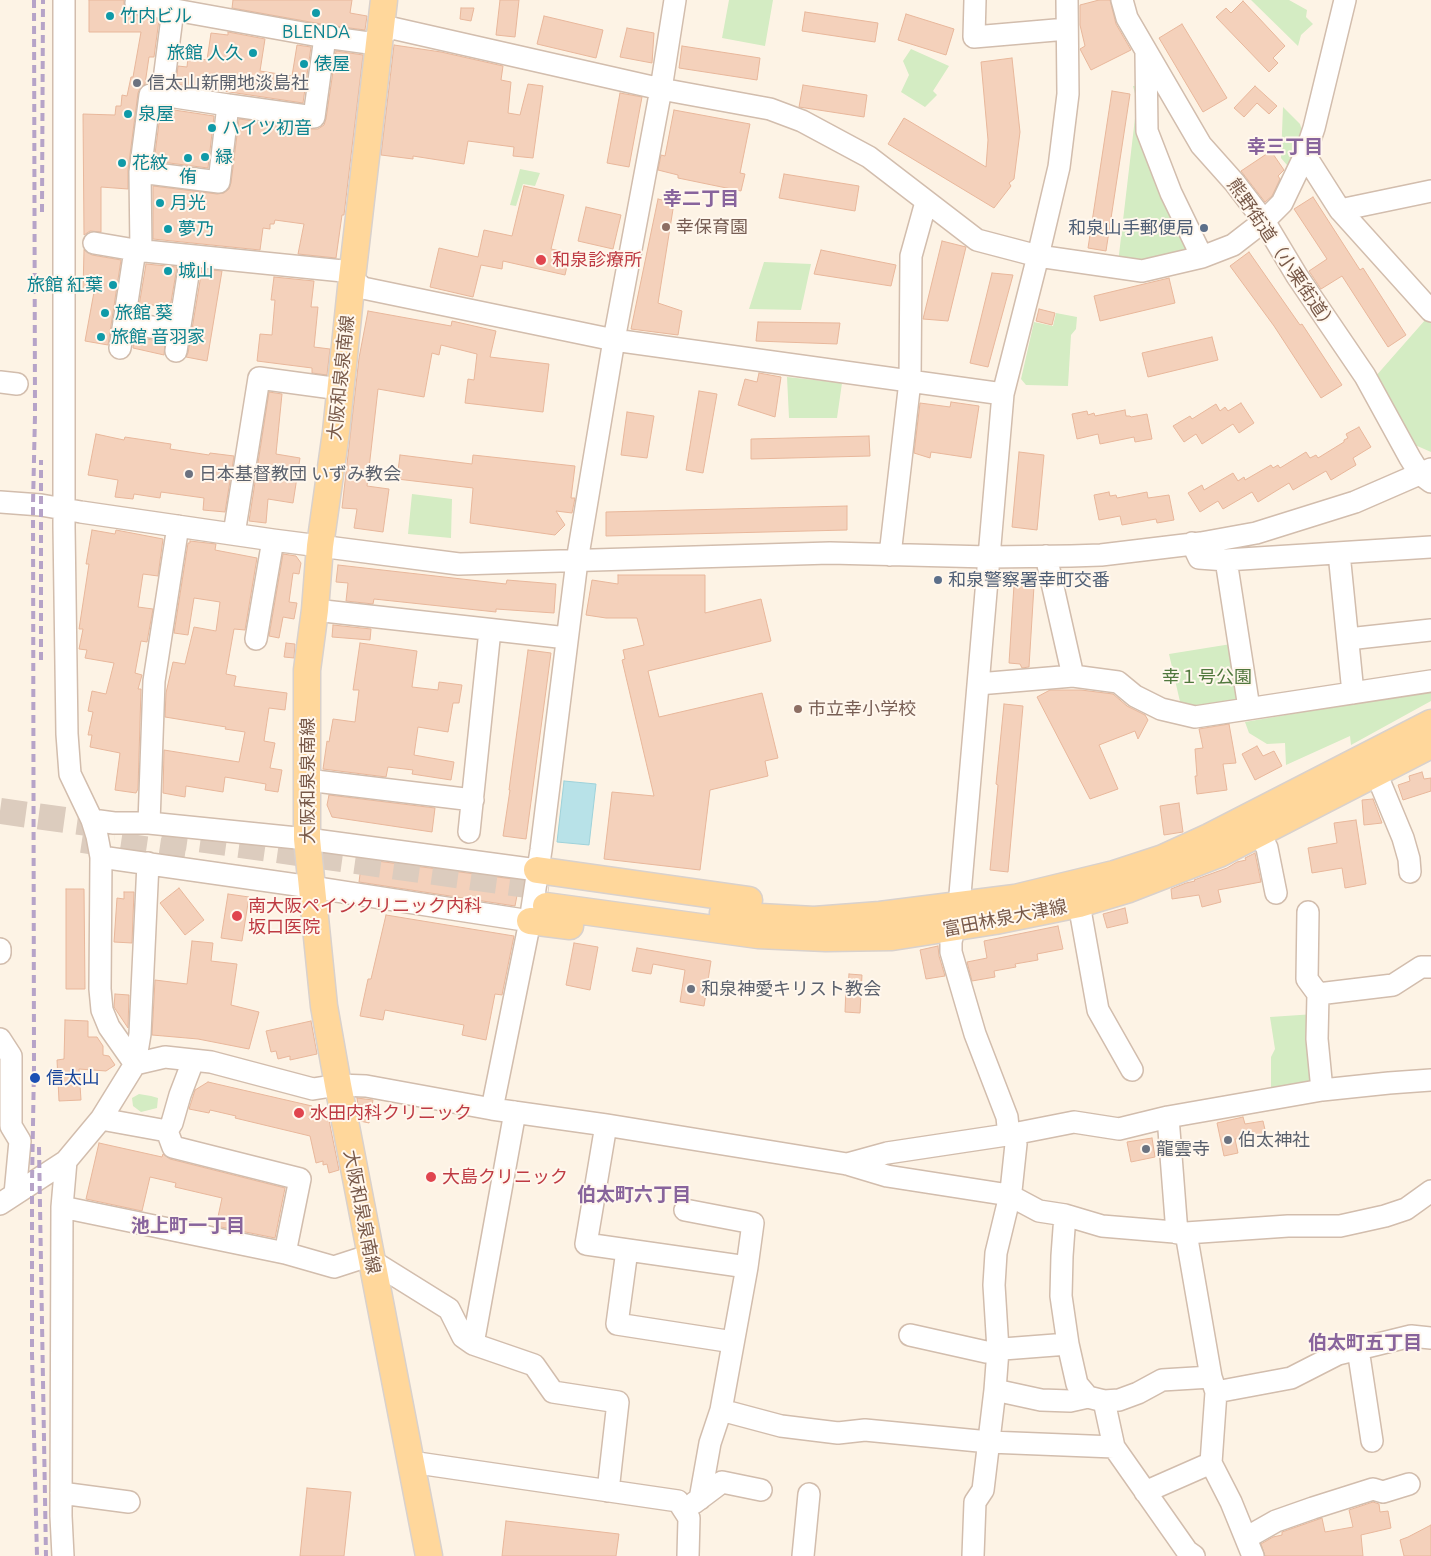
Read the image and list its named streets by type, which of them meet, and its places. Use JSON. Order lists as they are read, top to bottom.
{
  "streets": {
    "main road": ["大阪和泉泉南線", "富田林泉大津線"],
    "street": ["熊野街道（小栗街道）"]
  },
  "districts": [
    "幸三丁目",
    "幸二丁目",
    "伯太町六丁目",
    "池上町一丁目",
    "伯太町五丁目"
  ],
  "parks": ["幸１号公園"],
  "places": [
    "BLENDA",
    "竹内ビル",
    "旅館 人久",
    "俵屋",
    "信太山新開地淡島社",
    "泉屋",
    "ハイツ初音",
    "緑",
    "侑",
    "花紋",
    "月光",
    "幸保育園",
    "和泉山手郵便局",
    "夢乃",
    "和泉診療所",
    "城山",
    "旅館 紅葉",
    "旅館 葵",
    "旅館 音羽家",
    "日本基督教団 いずみ教会",
    "和泉警察署幸町交番",
    "市立幸小学校",
    "南大阪ペインクリニック内科 坂口医院",
    "和泉神愛キリスト教会",
    "信太山",
    "水田内科クリニック",
    "伯太神社",
    "龍雲寺",
    "大島クリニック"
  ]
}
